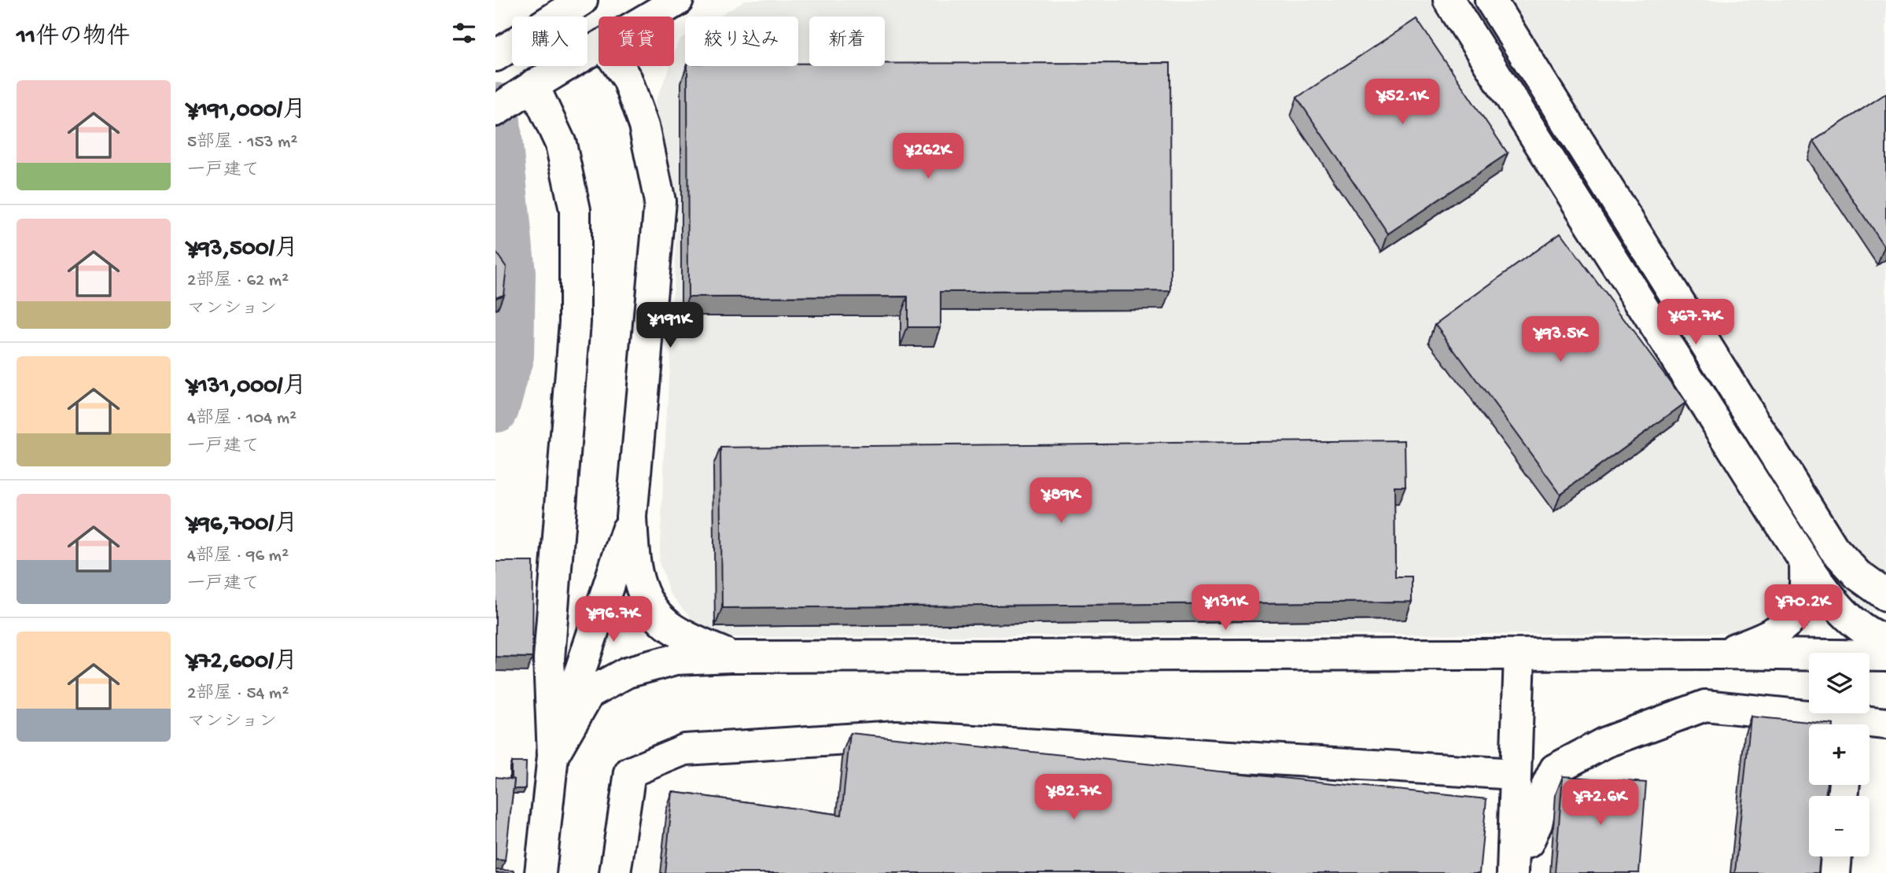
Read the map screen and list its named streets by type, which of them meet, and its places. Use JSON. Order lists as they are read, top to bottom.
{
  "page": {
    "heading": "11件の物件",
    "chip": [
      "購入",
      "賃貸",
      "絞り込み",
      "新着"
    ],
    "list": [
      {
        "name": "¥191,000/月",
        "note": "5部屋 · 153 m² · 一戸建て"
      },
      {
        "name": "¥93,500/月",
        "note": "2部屋 · 62 m² · マンション"
      },
      {
        "name": "¥131,000/月",
        "note": "4部屋 · 104 m² · 一戸建て"
      },
      {
        "name": "¥96,700/月",
        "note": "4部屋 · 96 m² · 一戸建て"
      },
      {
        "name": "¥72,600/月",
        "note": "2部屋 · 54 m² · マンション"
      }
    ],
    "price": [
      "¥52.1K",
      "¥262K",
      "¥67.7K",
      "¥191K",
      "¥93.5K",
      "¥89K",
      "¥131K",
      "¥70.2K",
      "¥96.7K",
      "¥82.7K",
      "¥72.6K"
    ],
    "map_buttons": ["+", "−"]
  }
}
